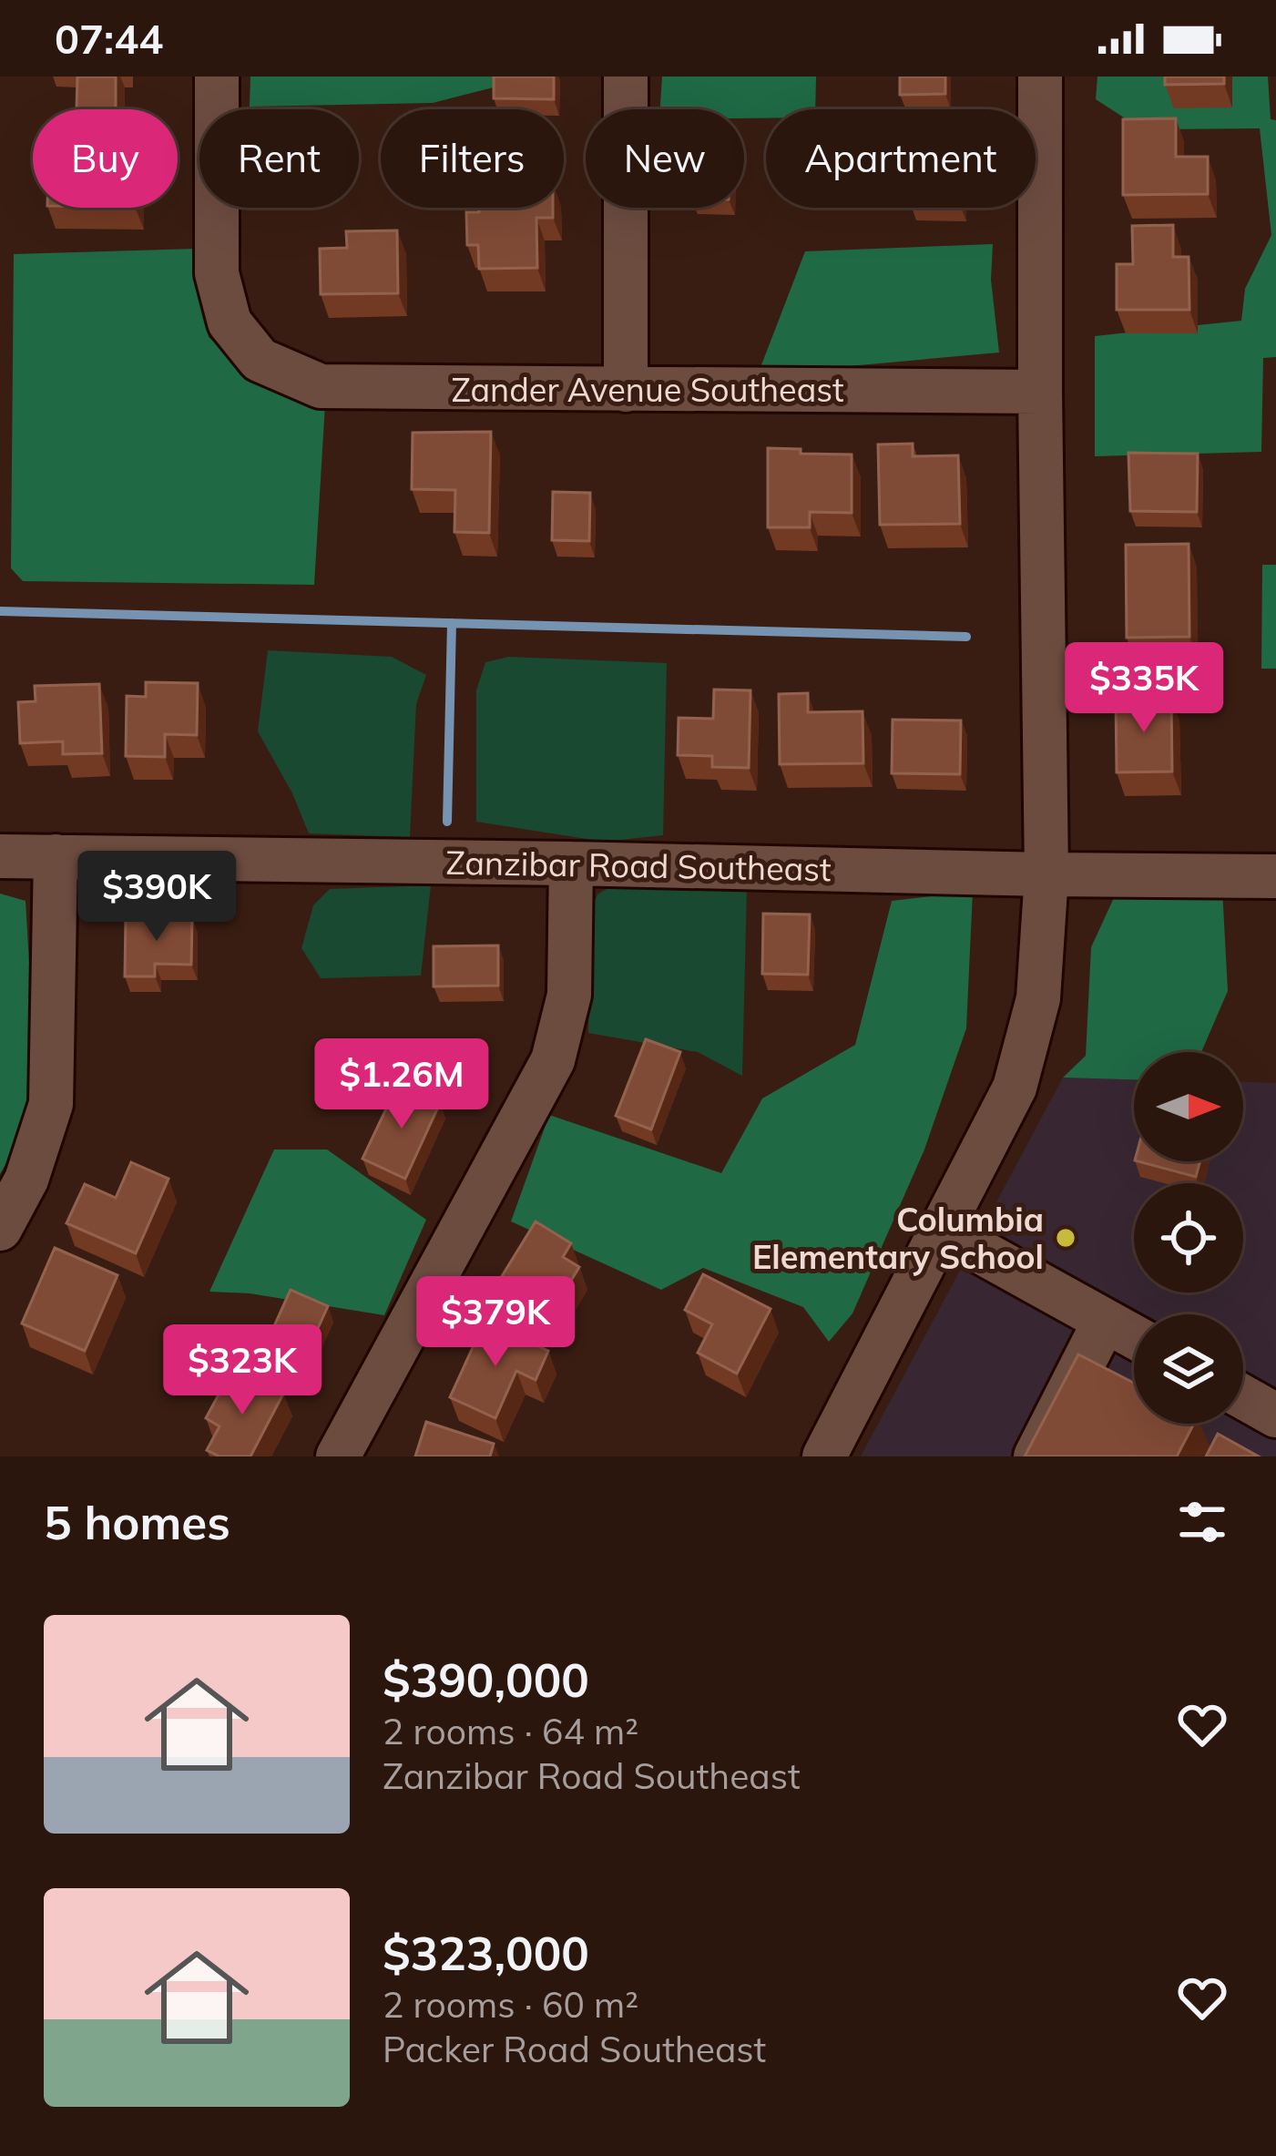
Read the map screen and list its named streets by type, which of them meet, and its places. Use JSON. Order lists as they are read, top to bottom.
{
  "streets": {
    "street": ["Zander Avenue Southeast", "Zanzibar Road Southeast"]
  },
  "places": ["Columbia Elementary School"],
  "north": "right",
  "page": {
    "status": "07:44",
    "chip": [
      "Buy",
      "Rent",
      "Filters",
      "New",
      "Apartment"
    ],
    "price": [
      "$335K",
      "$390K",
      "$1.26M",
      "$379K",
      "$323K"
    ],
    "heading": "5 homes",
    "list": [
      {
        "name": "$390,000",
        "note": "2 rooms · 64 m² · Zanzibar Road Southeast"
      },
      {
        "name": "$323,000",
        "note": "2 rooms · 60 m² · Packer Road Southeast"
      }
    ]
  }
}
